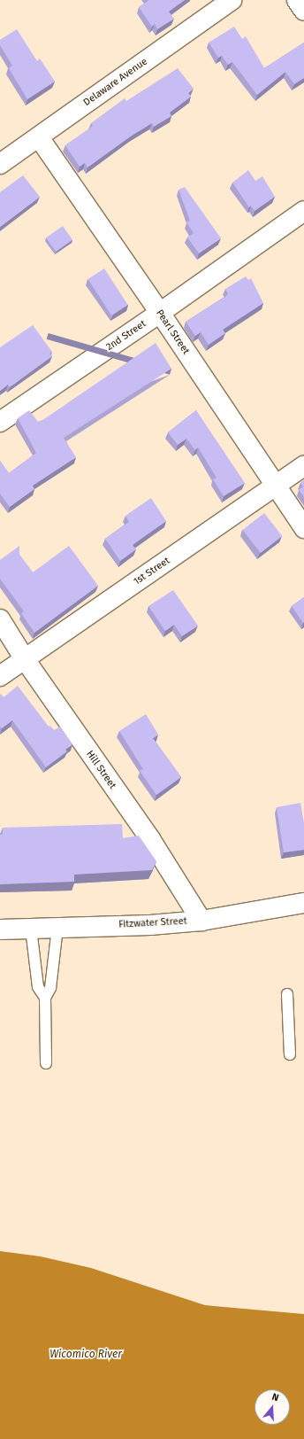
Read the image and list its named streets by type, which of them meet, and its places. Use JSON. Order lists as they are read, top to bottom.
{
  "streets": {
    "street": [
      "Delaware Avenue",
      "Pearl Street",
      "2nd Street",
      "1st Street",
      "Hill Street",
      "Fitzwater Street"
    ]
  },
  "crossings": [
    ["Delaware Avenue", "Pearl Street"],
    ["Pearl Street", "2nd Street"],
    ["Pearl Street", "1st Street"],
    ["1st Street", "Hill Street"],
    ["Hill Street", "Fitzwater Street"]
  ],
  "water": ["Wicomico River"],
  "north": "top"
}
